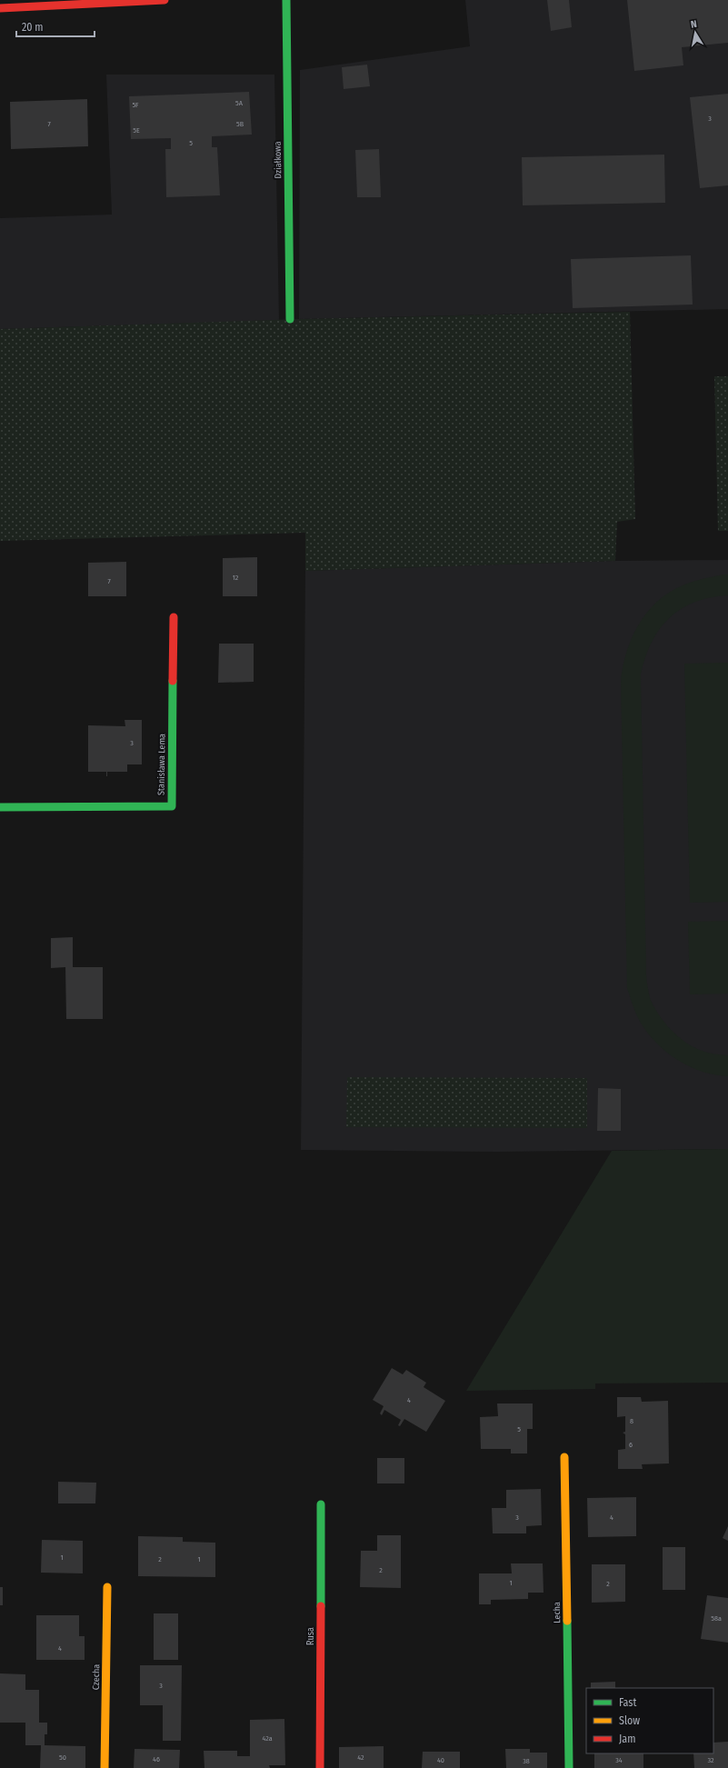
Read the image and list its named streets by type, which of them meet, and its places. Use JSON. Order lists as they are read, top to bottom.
{
  "streets": {
    "street": [
      "Działkowa",
      "Stanisława Lema",
      "Lecha",
      "Rusa",
      "Czecha"
    ]
  },
  "house_numbers": [
    "5A",
    "5F",
    "3",
    "7",
    "5B",
    "5E",
    "5",
    "12",
    "7",
    "3",
    "4",
    "8",
    "5",
    "6",
    "3",
    "4",
    "1",
    "2",
    "1",
    "2",
    "1",
    "2",
    "58a",
    "4",
    "3",
    "42a",
    "50",
    "42",
    "46",
    "40",
    "34",
    "32",
    "38"
  ],
  "legend": ["Fast", "Slow", "Jam"],
  "scale_bar": "20 m",
  "north": "top"
}
